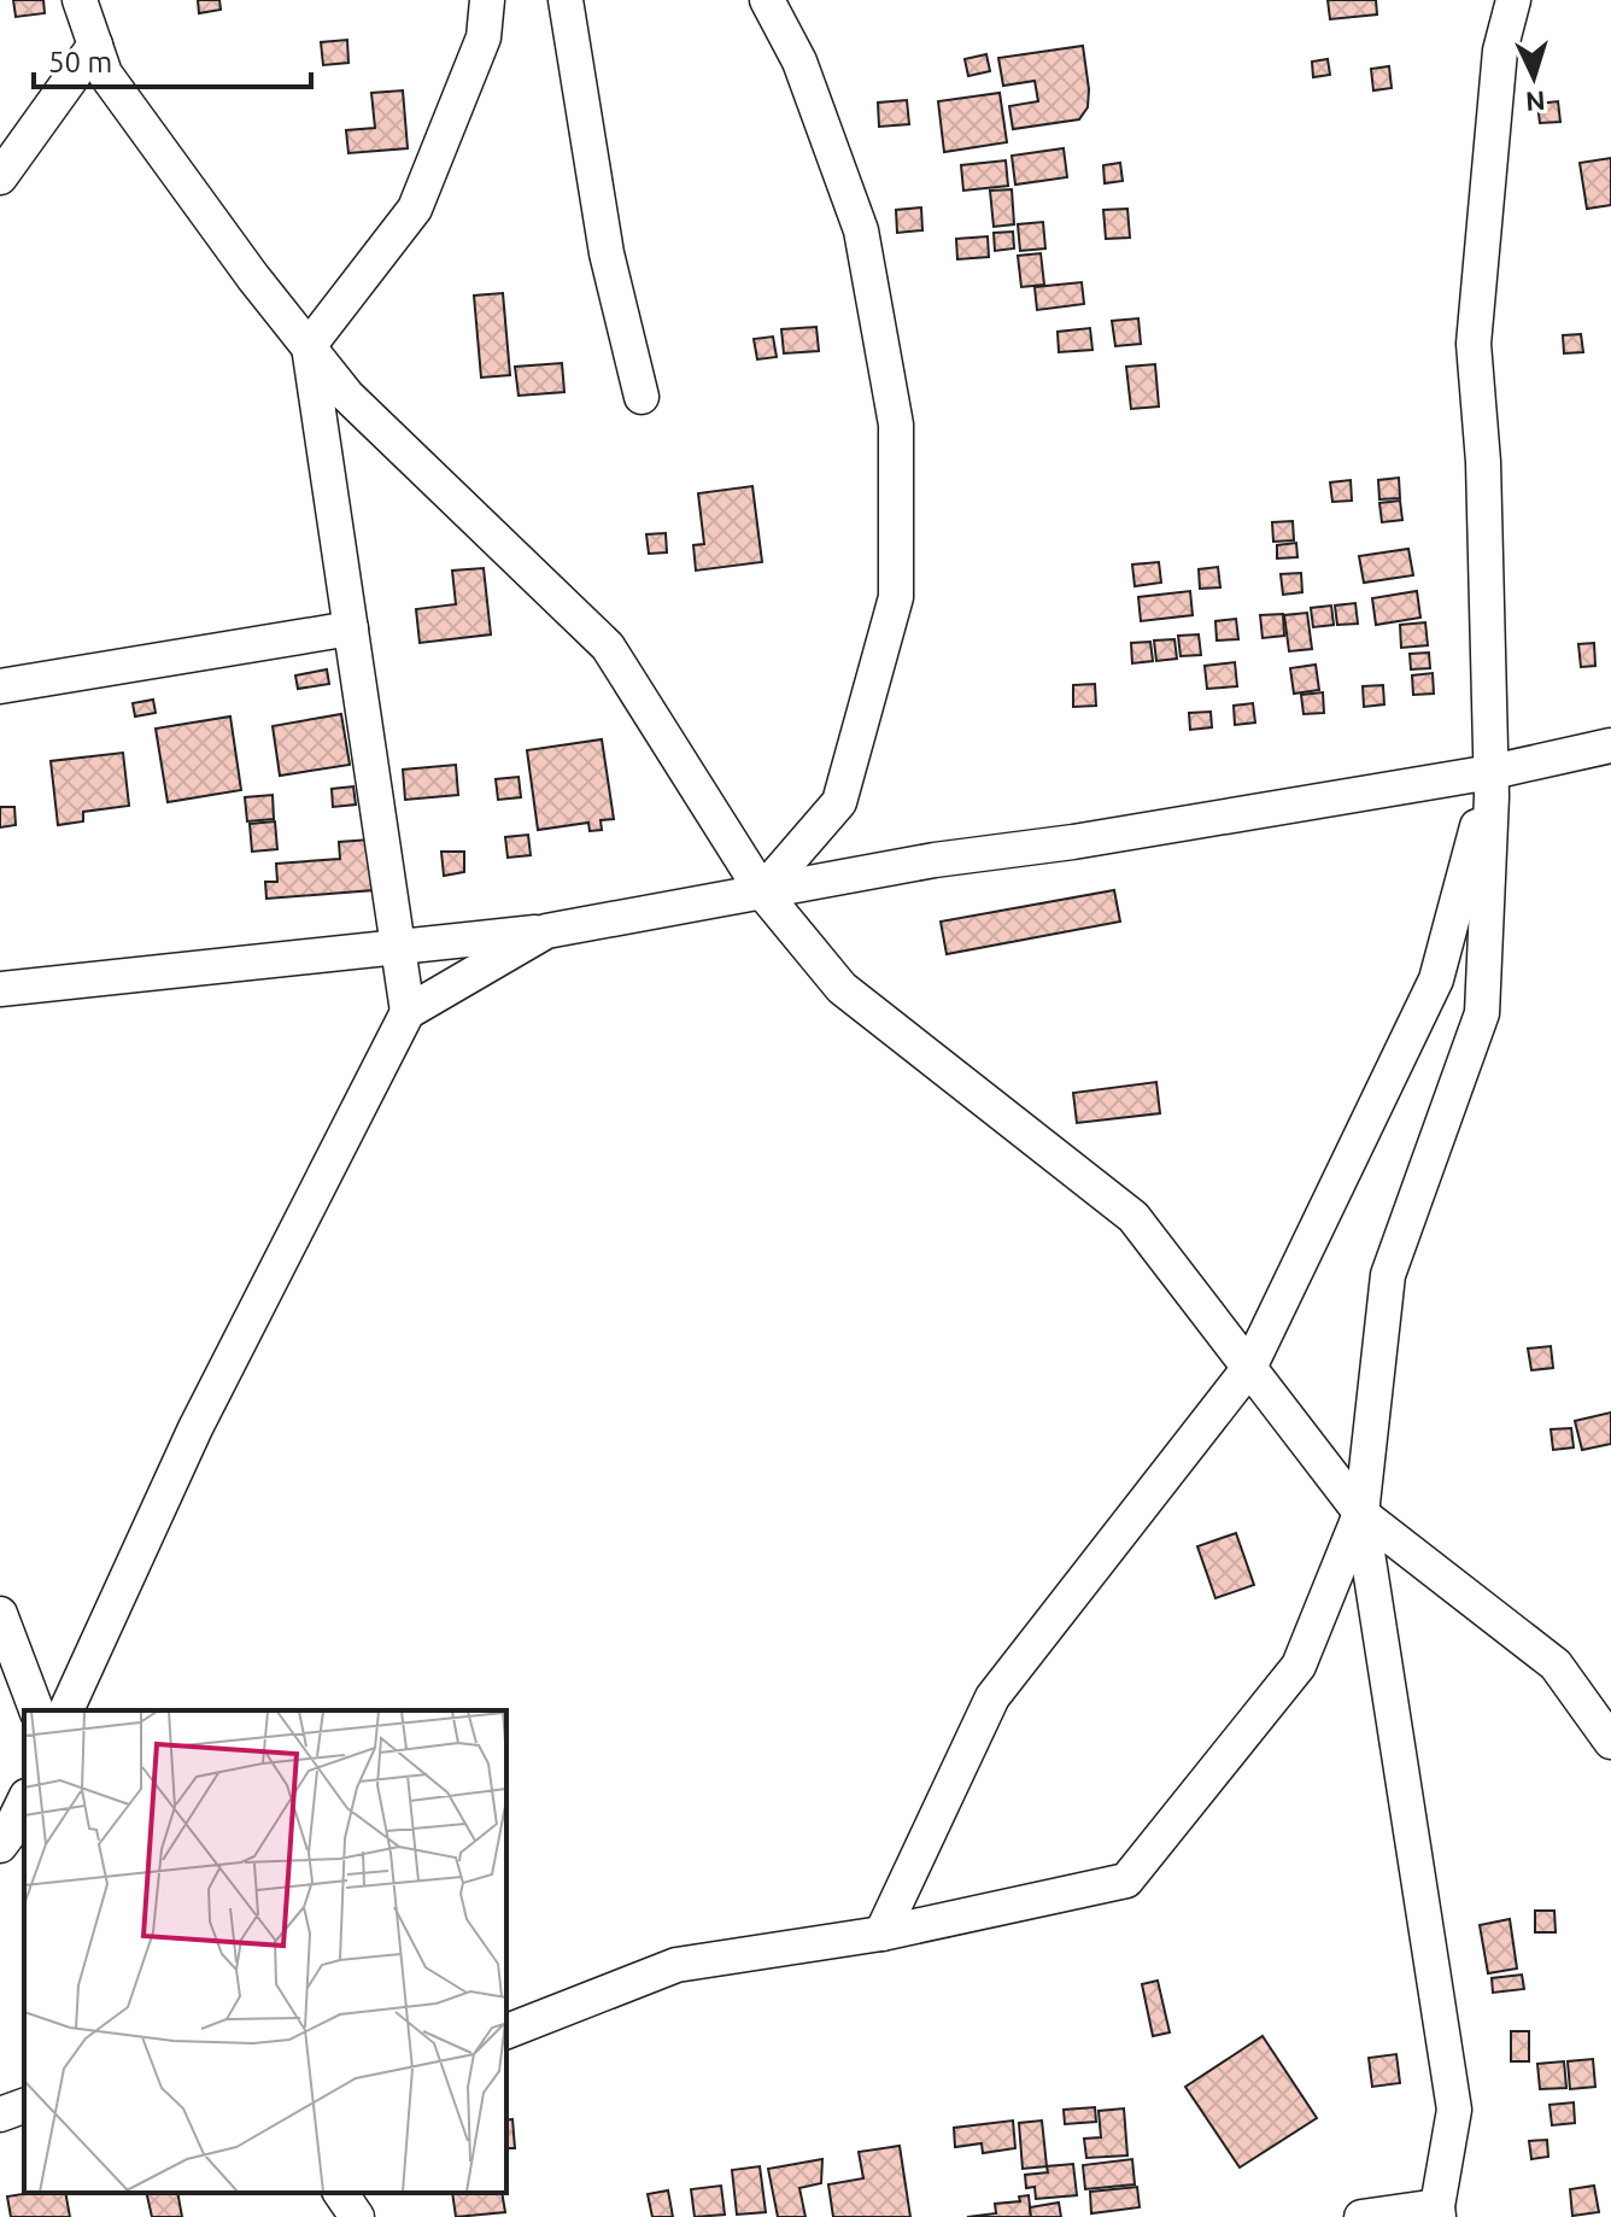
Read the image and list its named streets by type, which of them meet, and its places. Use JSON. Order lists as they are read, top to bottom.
{
  "scale_bar": "50 m",
  "north": "bottom"
}
